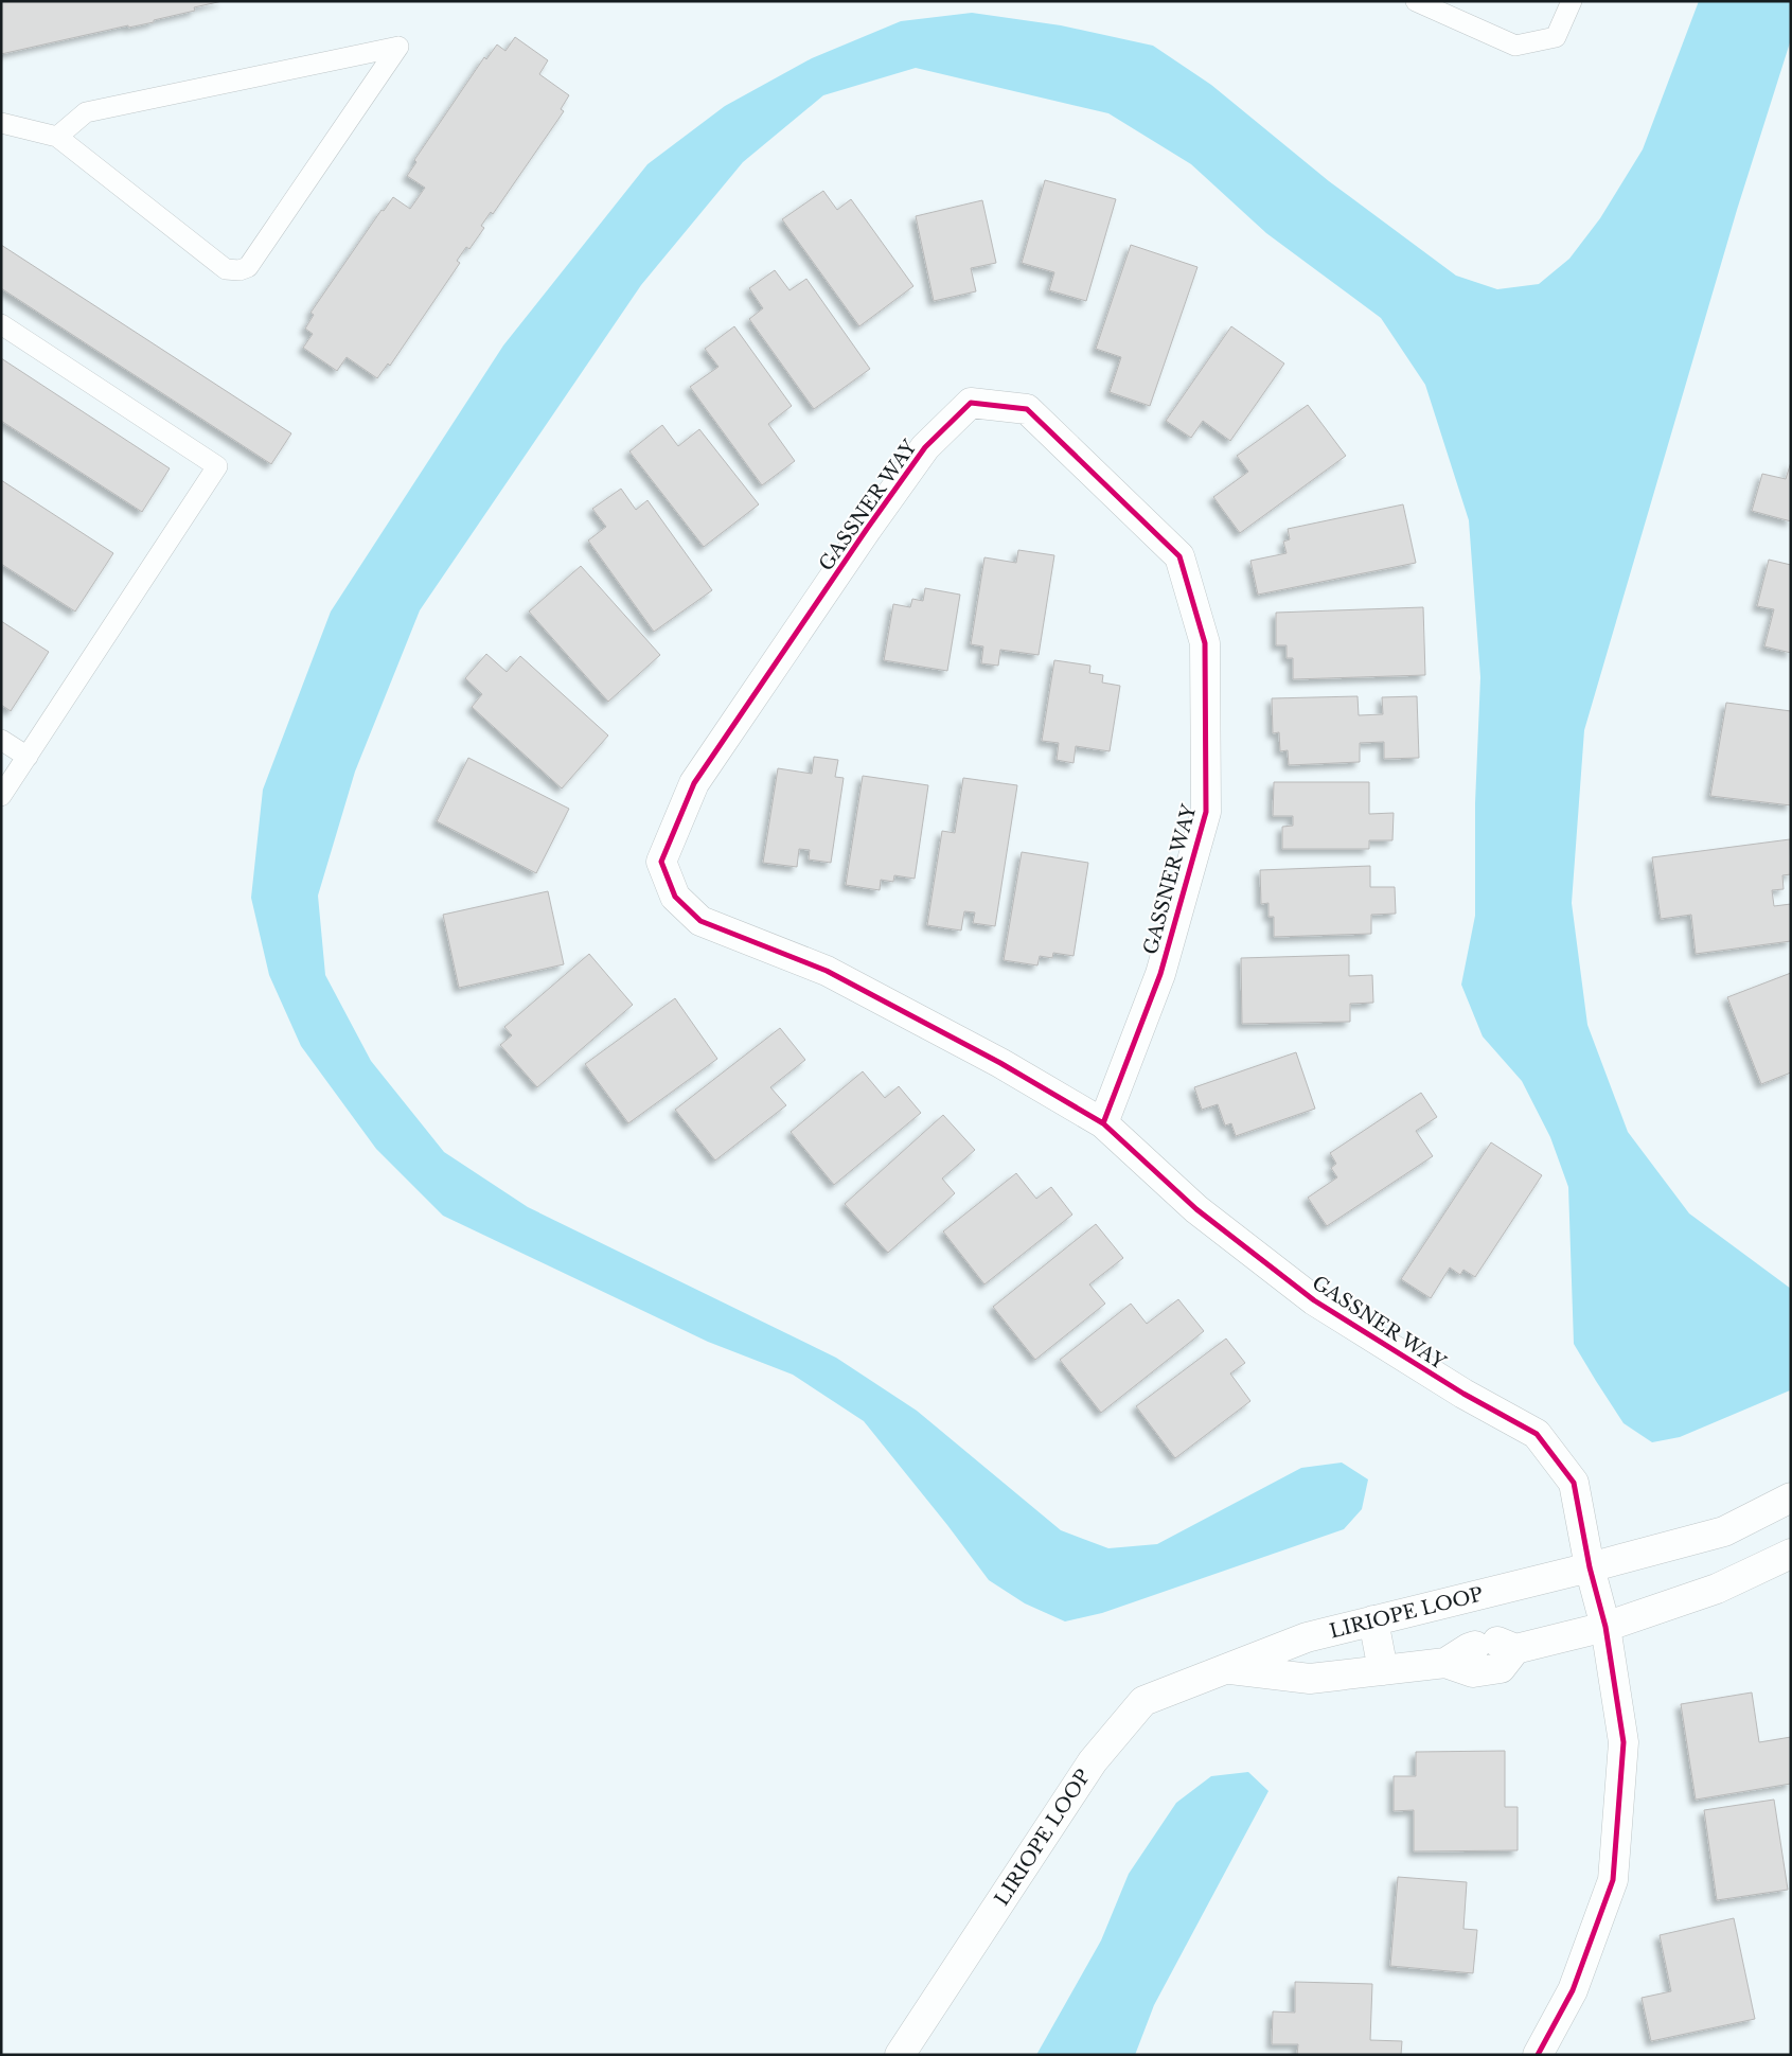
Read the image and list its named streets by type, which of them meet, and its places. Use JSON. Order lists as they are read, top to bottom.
{
  "streets": {
    "street": ["GASSNER WAY", "LIRIOPE LOOP"]
  },
  "crossings": [
    ["GASSNER WAY", "LIRIOPE LOOP"]
  ]
}
